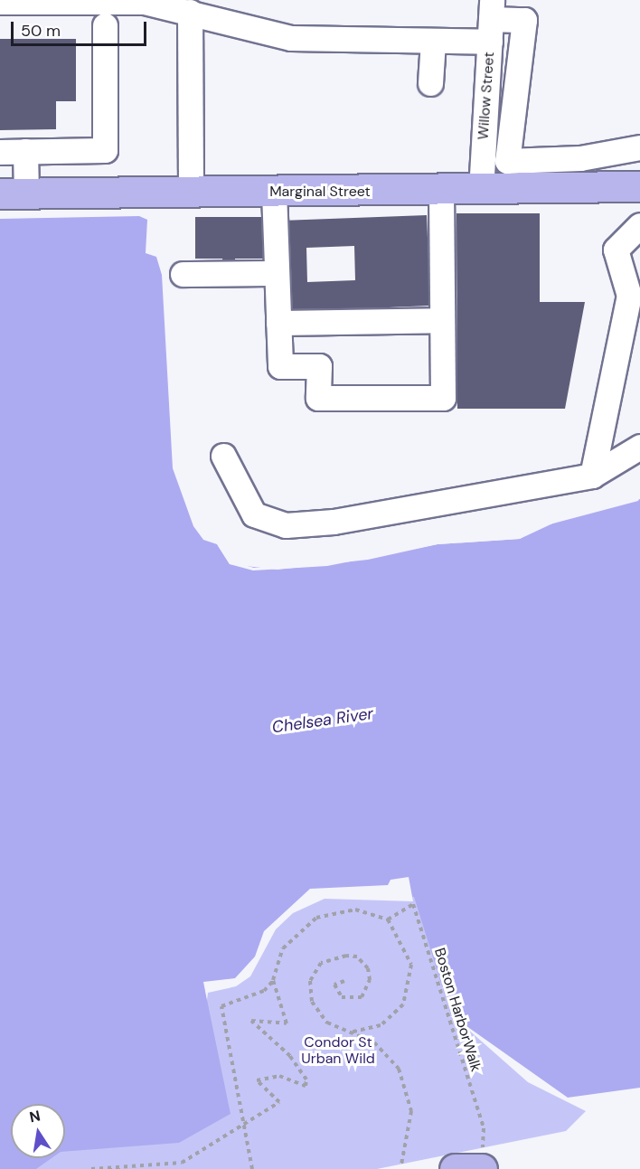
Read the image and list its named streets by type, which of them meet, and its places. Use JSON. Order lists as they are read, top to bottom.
{
  "streets": {
    "main road": ["Marginal Street"],
    "street": ["Willow Street"],
    "path": ["Boston HarborWalk"]
  },
  "crossings": [
    ["Willow Street", "Marginal Street"]
  ],
  "water": ["Chelsea River"],
  "parks": ["Condor St Urban Wild"],
  "scale_bar": "50 m",
  "north": "top"
}
